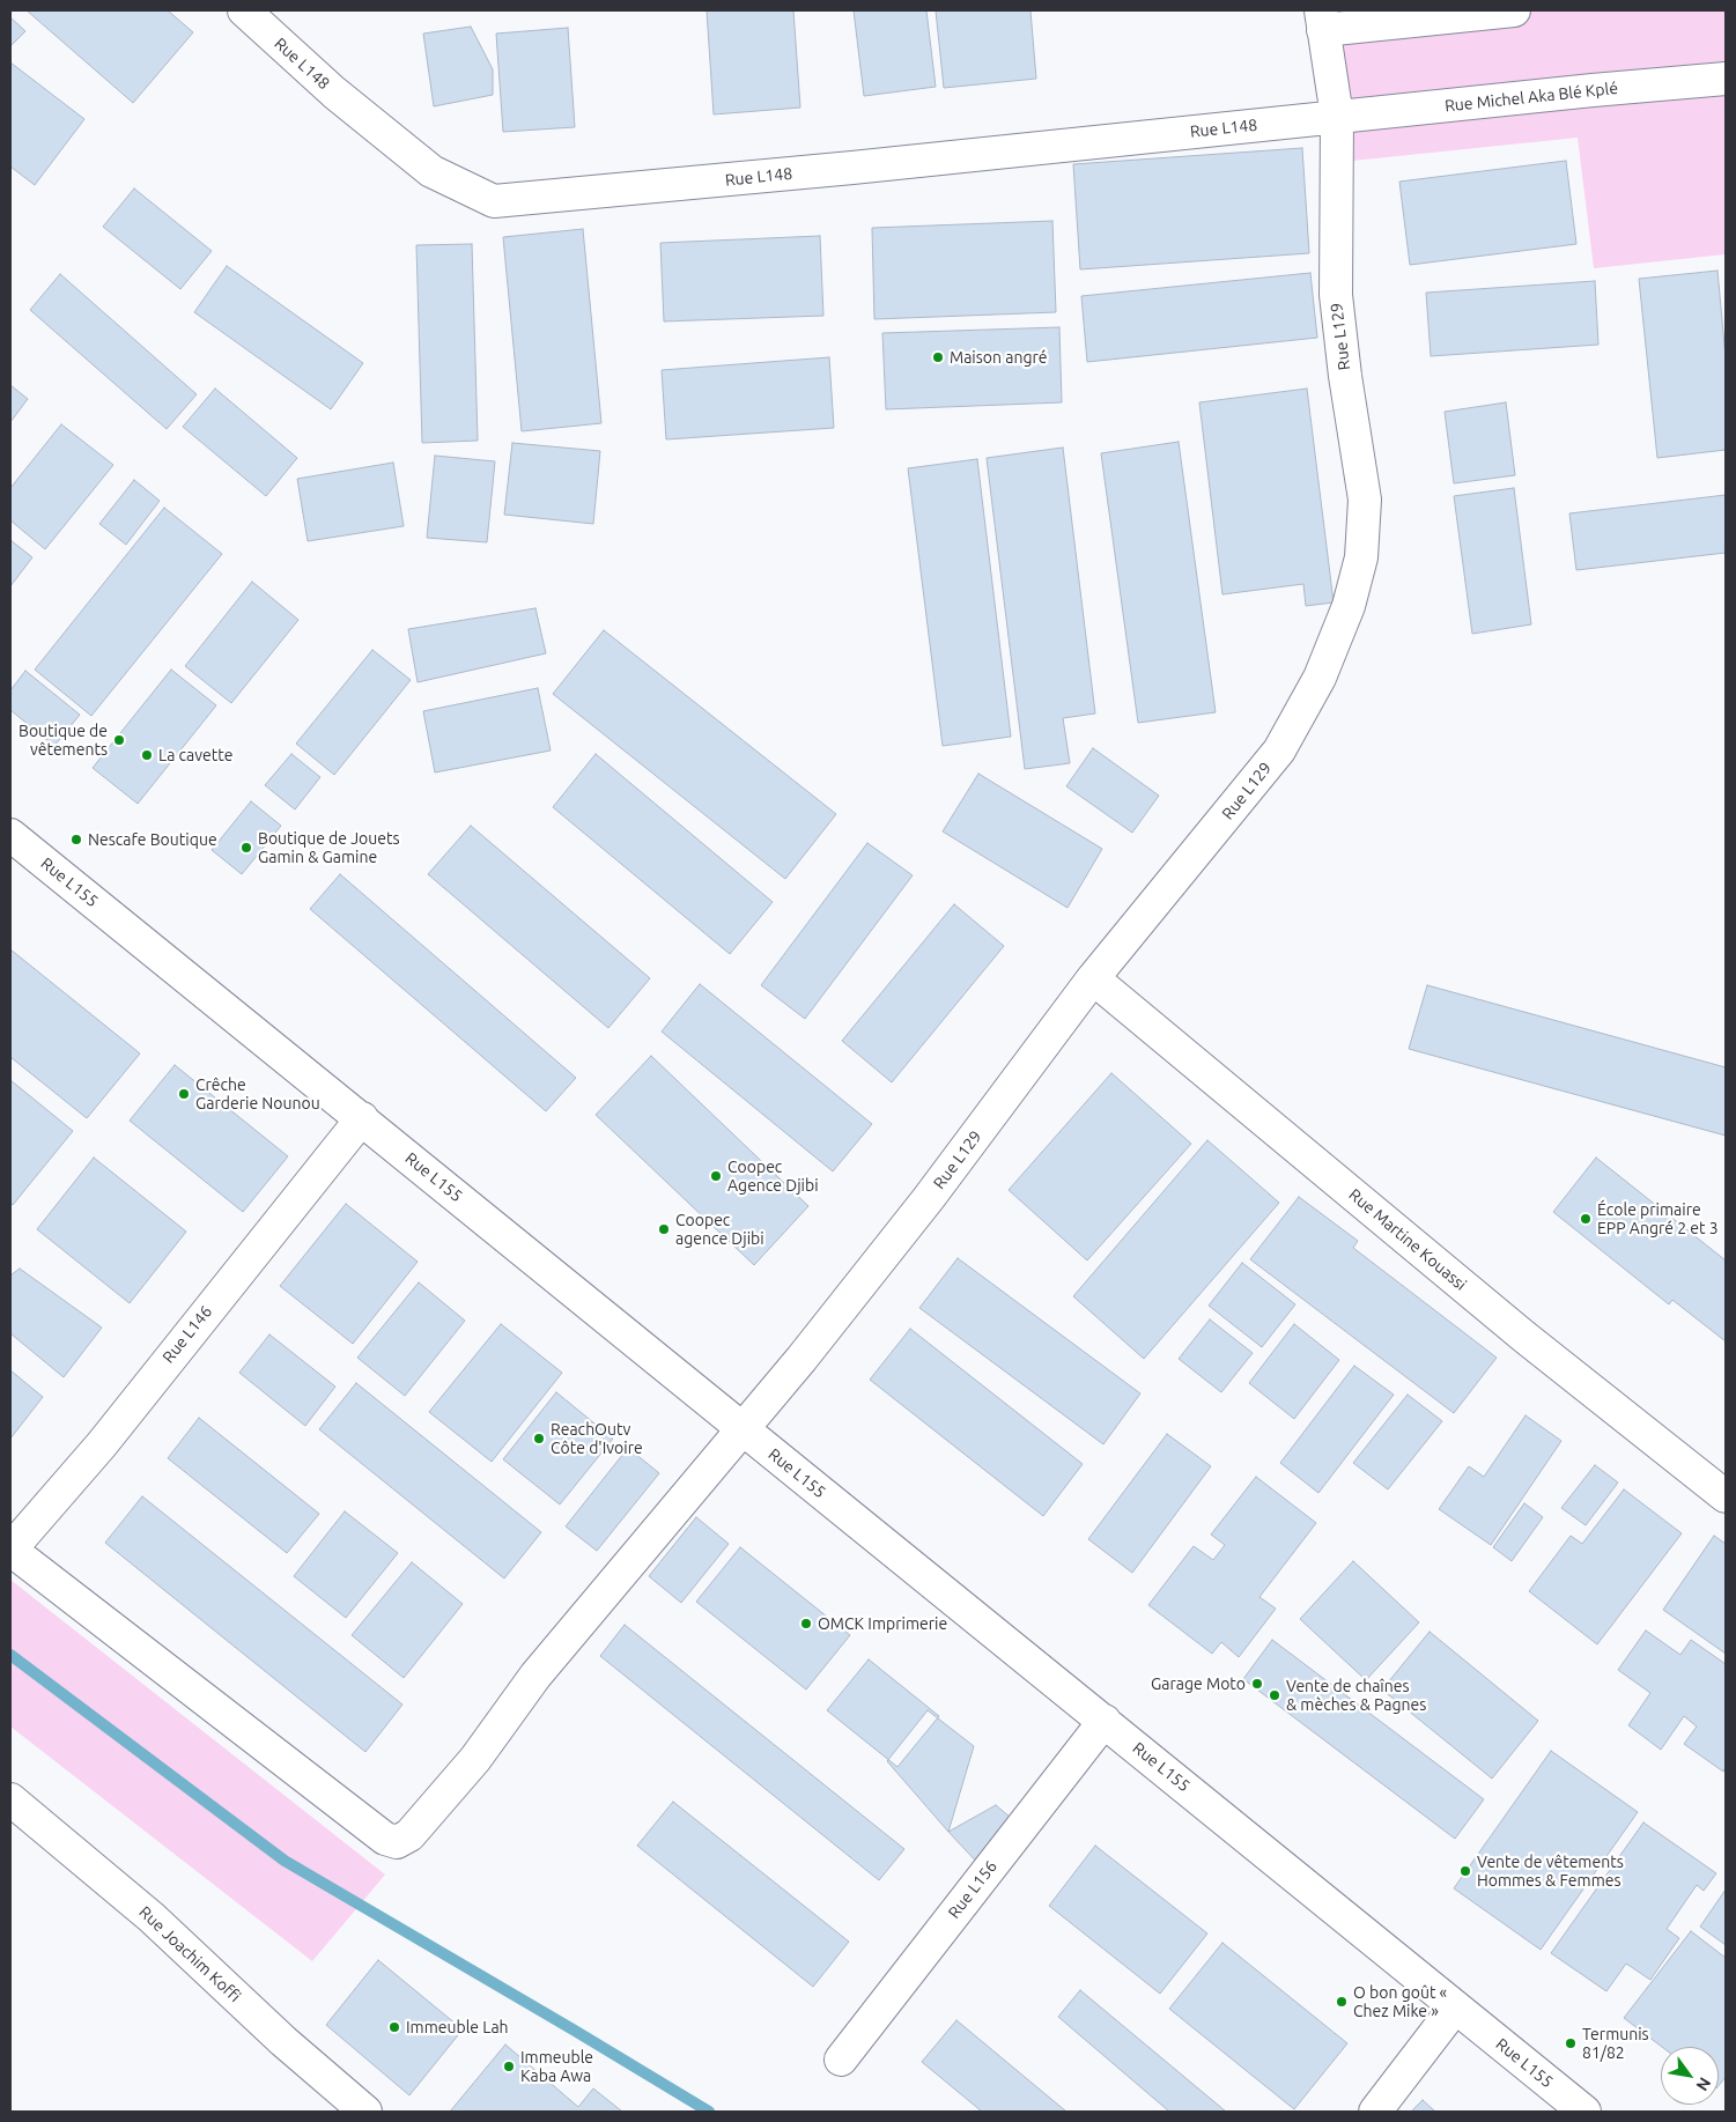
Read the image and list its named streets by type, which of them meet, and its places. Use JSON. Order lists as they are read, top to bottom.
{
  "streets": {
    "street": [
      "Rue L148",
      "Rue Michel Aka Blé Kplé",
      "Rue L129",
      "Rue L155",
      "Rue Martine Kouassi",
      "Rue L146",
      "Rue L156",
      "Rue Joachim Koffi"
    ]
  },
  "crossings": [
    ["Rue L148", "Rue Michel Aka Blé Kplé"],
    ["Rue L148", "Rue L129"],
    ["Rue Michel Aka Blé Kplé", "Rue L129"],
    ["Rue L129", "Rue L155"],
    ["Rue L129", "Rue Martine Kouassi"],
    ["Rue L129", "Rue L146"],
    ["Rue L155", "Rue L146"],
    ["Rue L155", "Rue L156"]
  ],
  "places": [
    "Maison angré",
    "Boutique de vêtements",
    "La cavette",
    "Nescafe Boutique",
    "Boutique de Jouets Gamin & Gamine",
    "Crêche Garderie Nounou",
    "Coopec Agence Djibi",
    "École primaire EPP Angré 2 et 3",
    "Coopec agence Djibi",
    "ReachOutv Côte d'Ivoire",
    "OMCK Imprimerie",
    "Garage Moto",
    "Vente de chaînes & mèches & Pagnes",
    "Vente de vêtements Hommes & Femmes",
    "O bon goût « Chez Mike »",
    "Immeuble Lah",
    "Termunis 81/82",
    "Immeuble Kaba Awa"
  ],
  "north": "bottom right"
}
